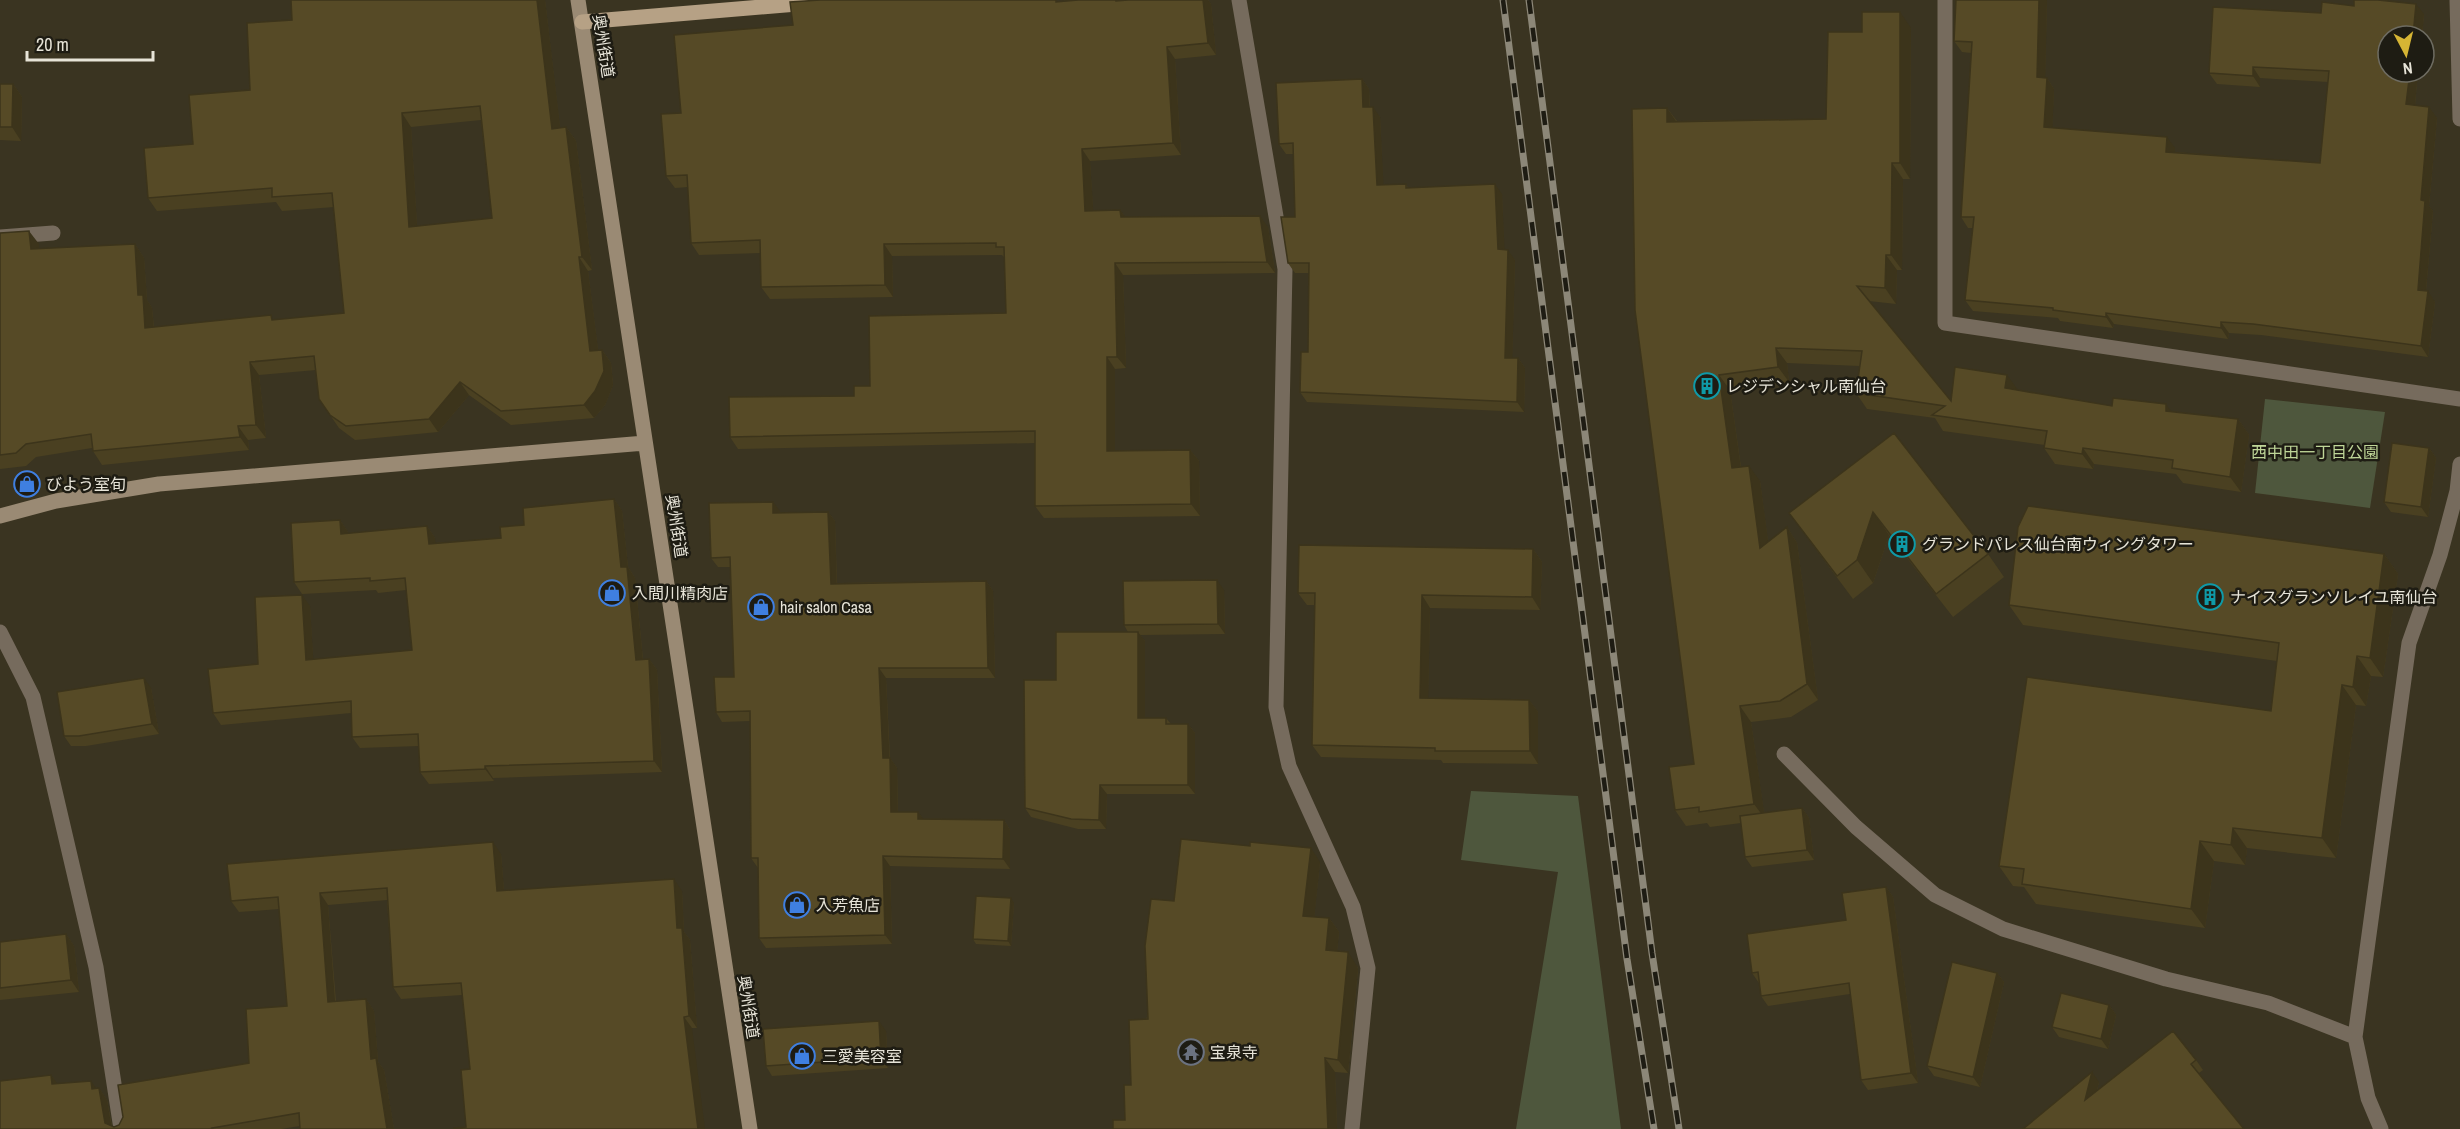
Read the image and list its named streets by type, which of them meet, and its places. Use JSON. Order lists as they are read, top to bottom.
{
  "streets": {
    "main road": ["奥州街道"]
  },
  "parks": ["西中田一丁目公園"],
  "places": {
    "building": ["レジデンシャル南仙台", "グランドパレス仙台南ウィングタワー", "ナイスグランソレイユ南仙台"],
    "shop": [
      "びよう室旬",
      "入間川精肉店",
      "hair salon Casa",
      "入芳魚店",
      "三愛美容室"
    ],
    "temple": ["宝泉寺"]
  },
  "scale_bar": "20 m",
  "north": "bottom"
}
